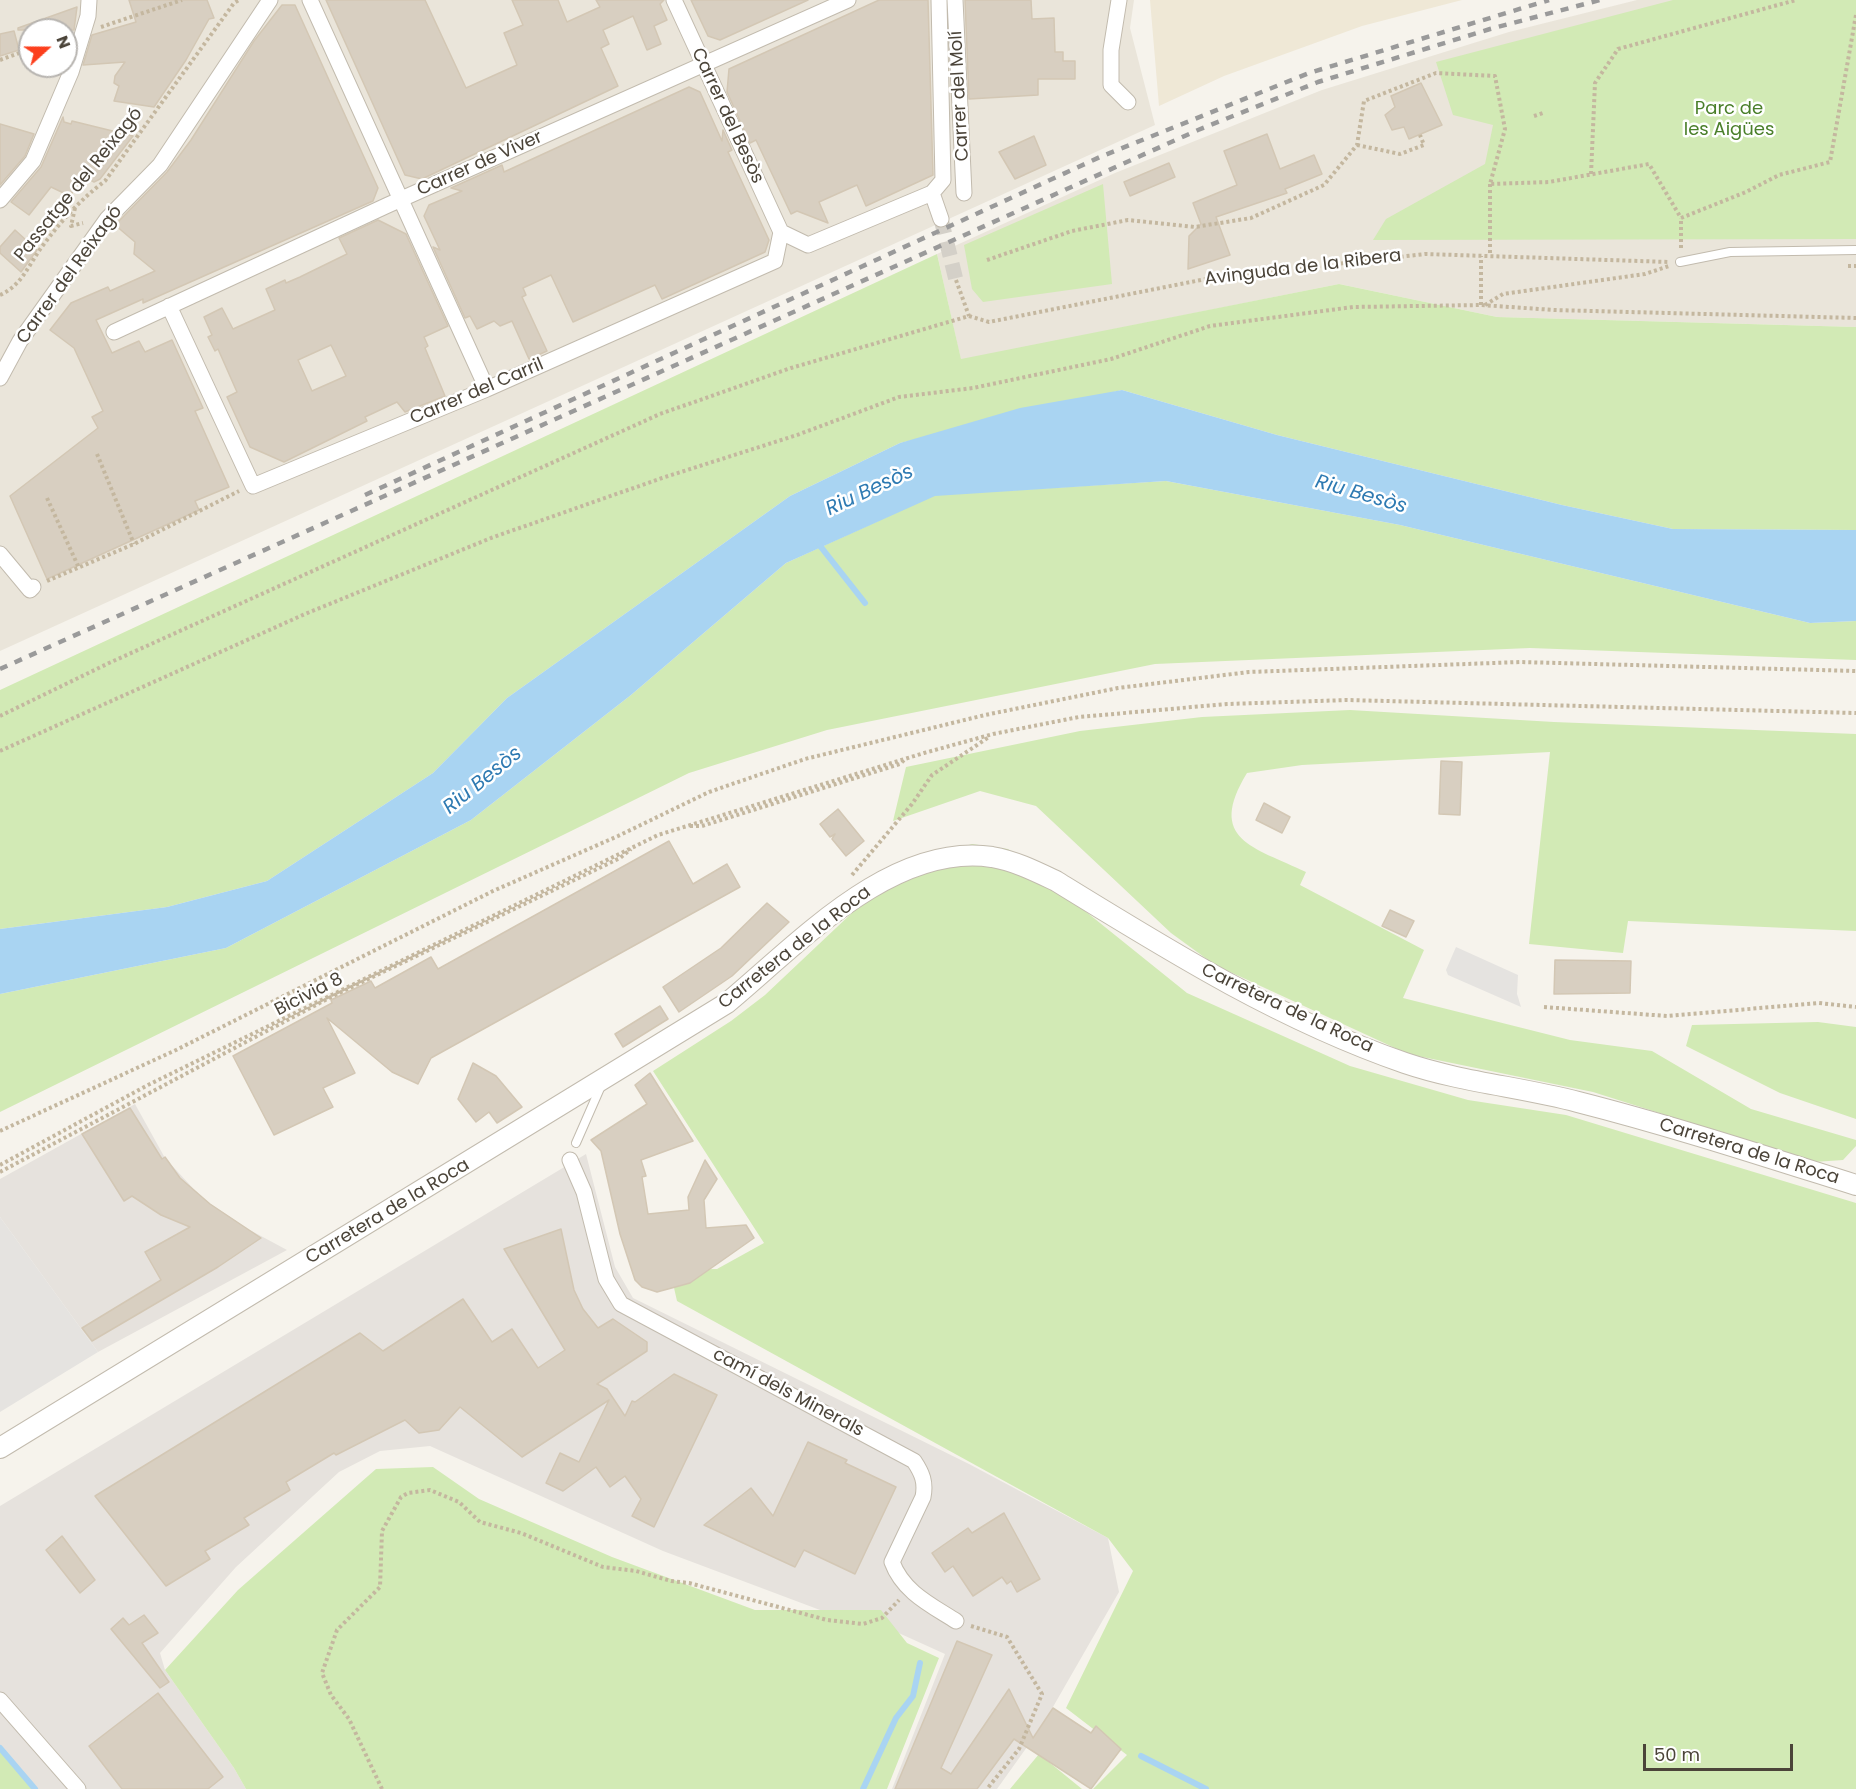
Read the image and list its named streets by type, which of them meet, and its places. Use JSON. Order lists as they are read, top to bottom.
{
  "streets": {
    "street": [
      "Carrer del Molí",
      "Carrer del Besòs",
      "Carrer de Viver",
      "Carrer del Reixagó",
      "Carrer del Carril",
      "Carretera de la Roca",
      "camí dels Minerals"
    ],
    "path": ["Passatge del Reixagó", "Avinguda de la Ribera", "Bicivia 8"]
  },
  "crossings": [
    ["Carrer del Besòs", "Carrer de Viver"],
    ["Carrer del Besòs", "Carrer del Carril"]
  ],
  "water": ["Riu Besòs"],
  "parks": ["Parc de les Aigües"],
  "scale_bar": "50 m",
  "north": "right"
}
